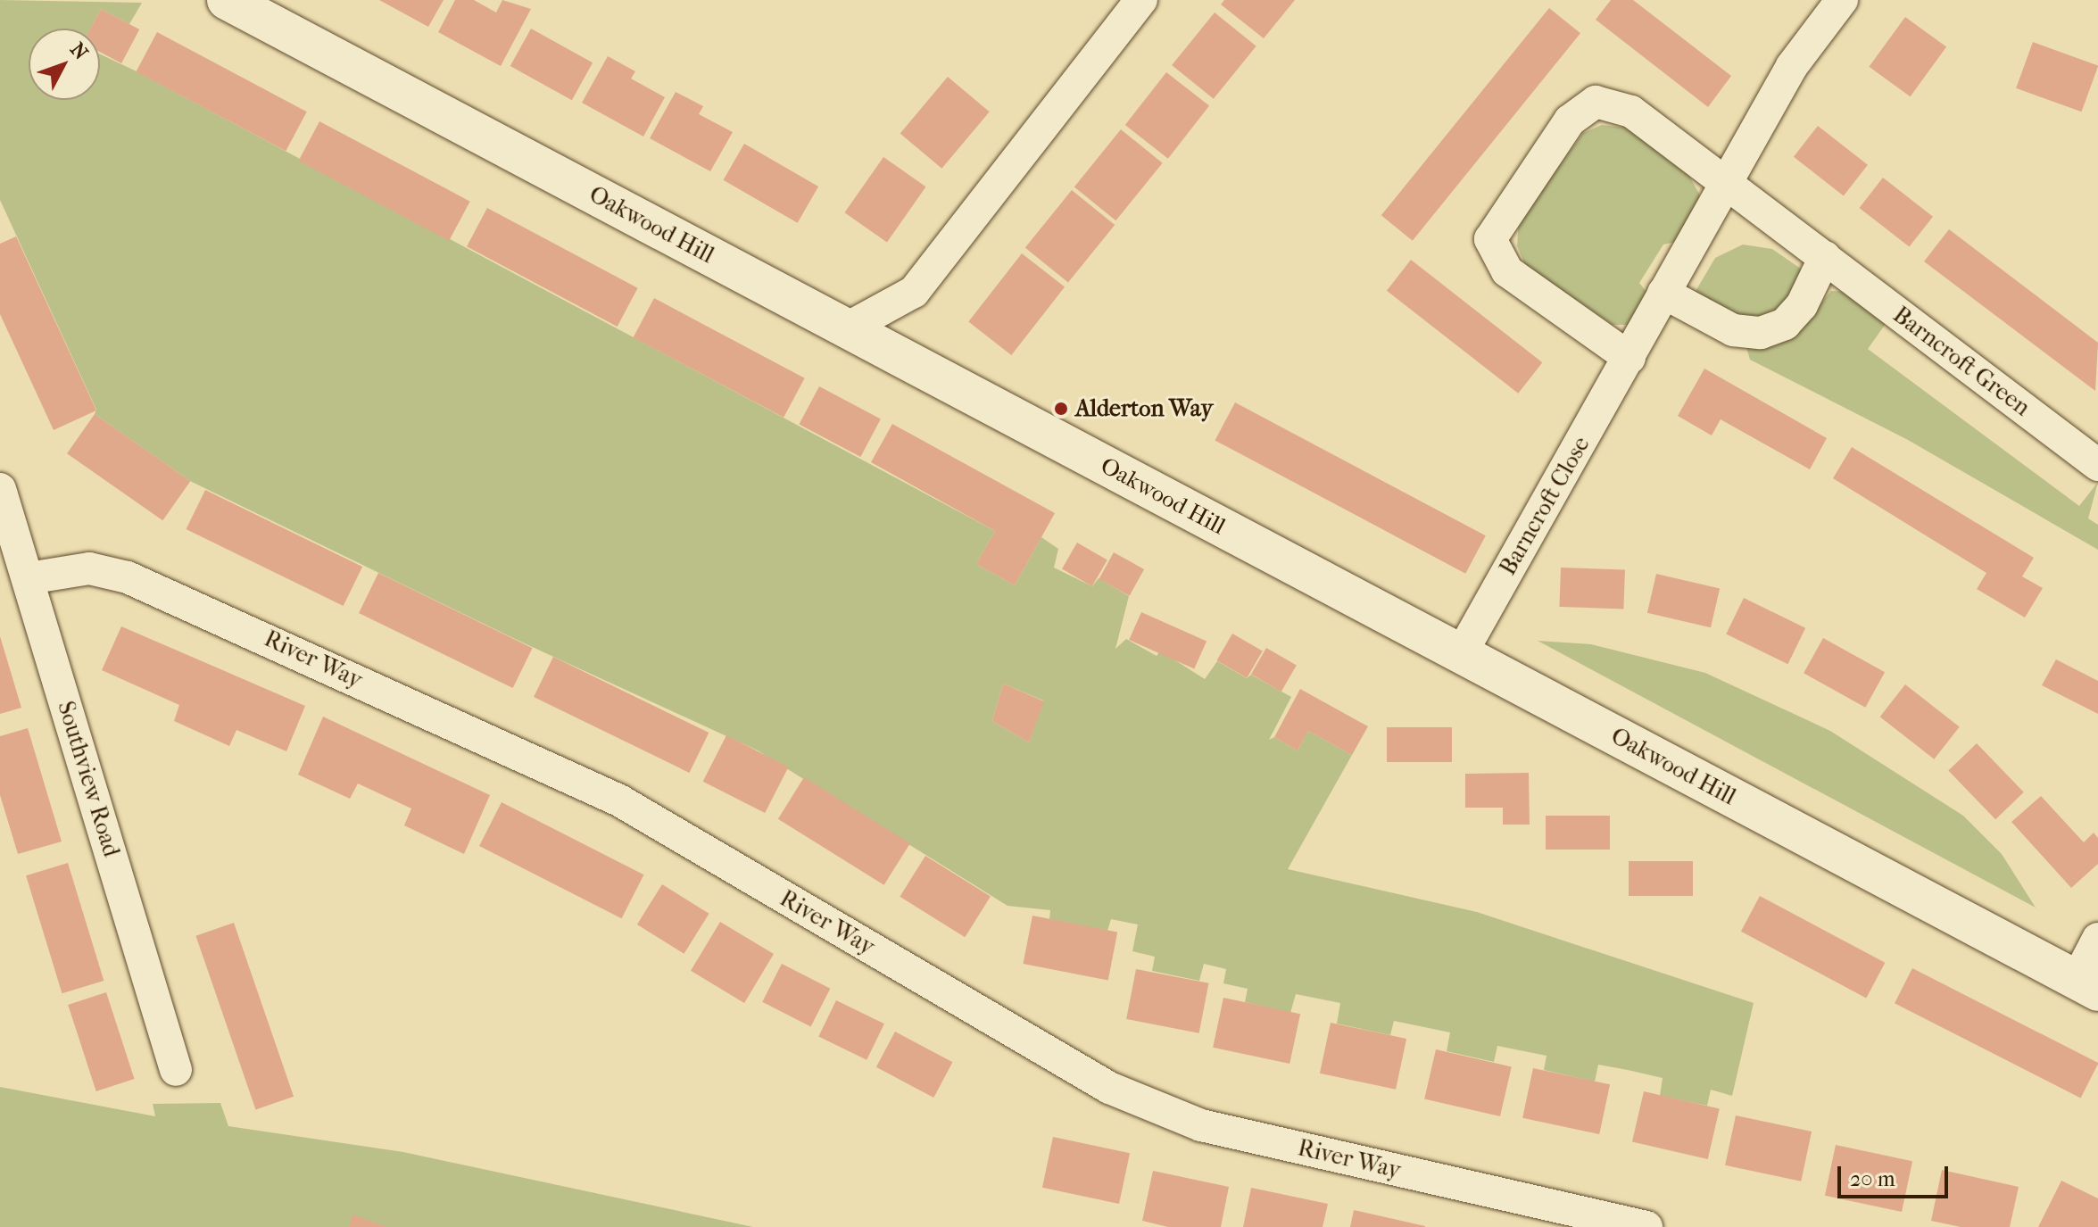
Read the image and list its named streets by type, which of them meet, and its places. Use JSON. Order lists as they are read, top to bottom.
{
  "streets": {
    "street": [
      "Oakwood Hill",
      "Barncroft Green",
      "Barncroft Close",
      "River Way",
      "Southview Road"
    ]
  },
  "crossings": [
    ["Oakwood Hill", "Barncroft Close"],
    ["Barncroft Green", "Barncroft Close"],
    ["River Way", "Southview Road"]
  ],
  "places": ["Alderton Way"],
  "scale_bar": "20 m",
  "north": "top right"
}
